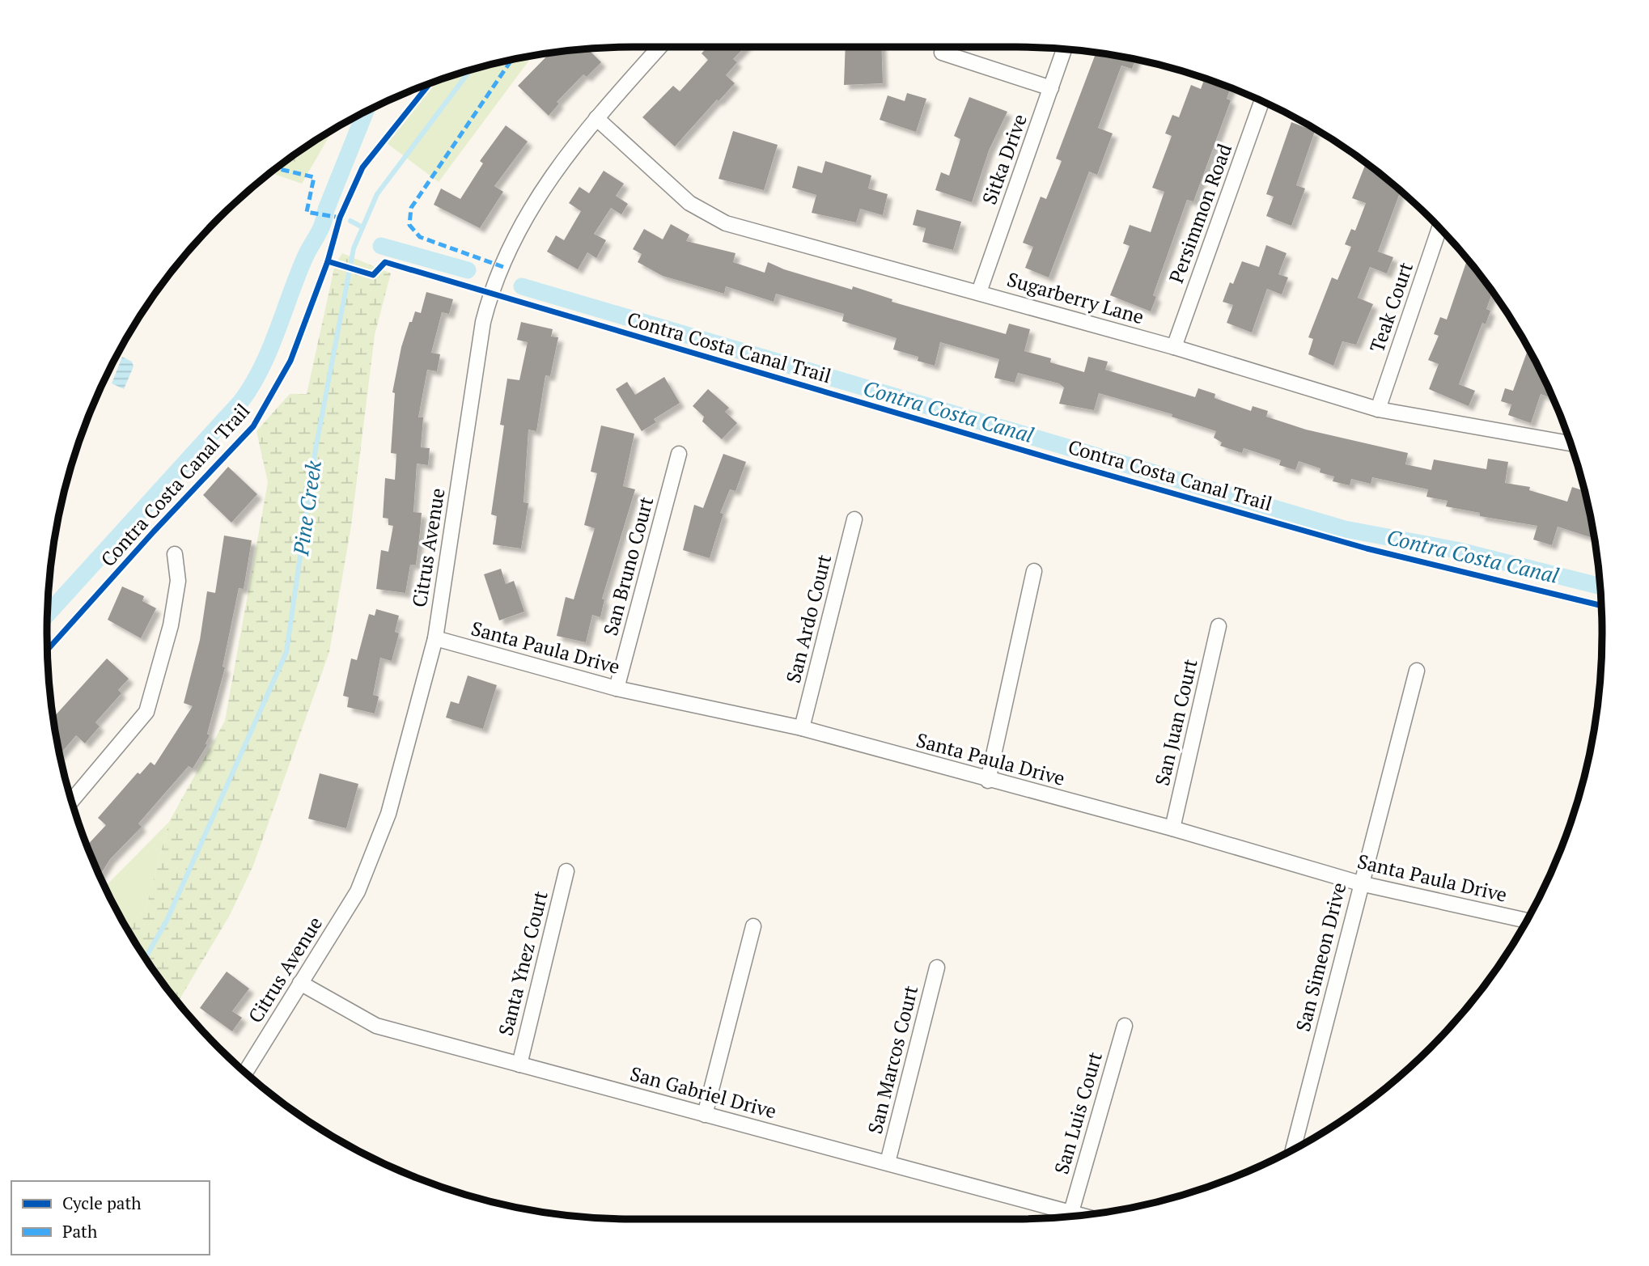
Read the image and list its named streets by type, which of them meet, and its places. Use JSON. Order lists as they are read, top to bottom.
{
  "streets": {
    "street": [
      "Sitka Drive",
      "Persimmon Road",
      "Sugarberry Lane",
      "Teak Court",
      "Citrus Avenue",
      "San Bruno Court",
      "San Ardo Court",
      "Santa Paula Drive",
      "San Juan Court",
      "San Simeon Drive",
      "Santa Ynez Court",
      "San Marcos Court",
      "San Gabriel Drive",
      "San Luis Court"
    ],
    "cycle path": ["Contra Costa Canal Trail"]
  },
  "crossings": [
    ["Sitka Drive", "Sugarberry Lane"],
    ["Persimmon Road", "Sugarberry Lane"],
    ["Sugarberry Lane", "Teak Court"],
    ["Sugarberry Lane", "Citrus Avenue"],
    ["Citrus Avenue", "Santa Paula Drive"],
    ["Citrus Avenue", "San Gabriel Drive"],
    ["San Bruno Court", "Santa Paula Drive"],
    ["San Ardo Court", "Santa Paula Drive"],
    ["Santa Paula Drive", "San Juan Court"],
    ["Santa Paula Drive", "San Simeon Drive"],
    ["Santa Ynez Court", "San Gabriel Drive"],
    ["San Marcos Court", "San Gabriel Drive"],
    ["San Gabriel Drive", "San Luis Court"]
  ],
  "water": ["Contra Costa Canal", "Pine Creek"],
  "legend": ["Cycle path", "Path"]
}
